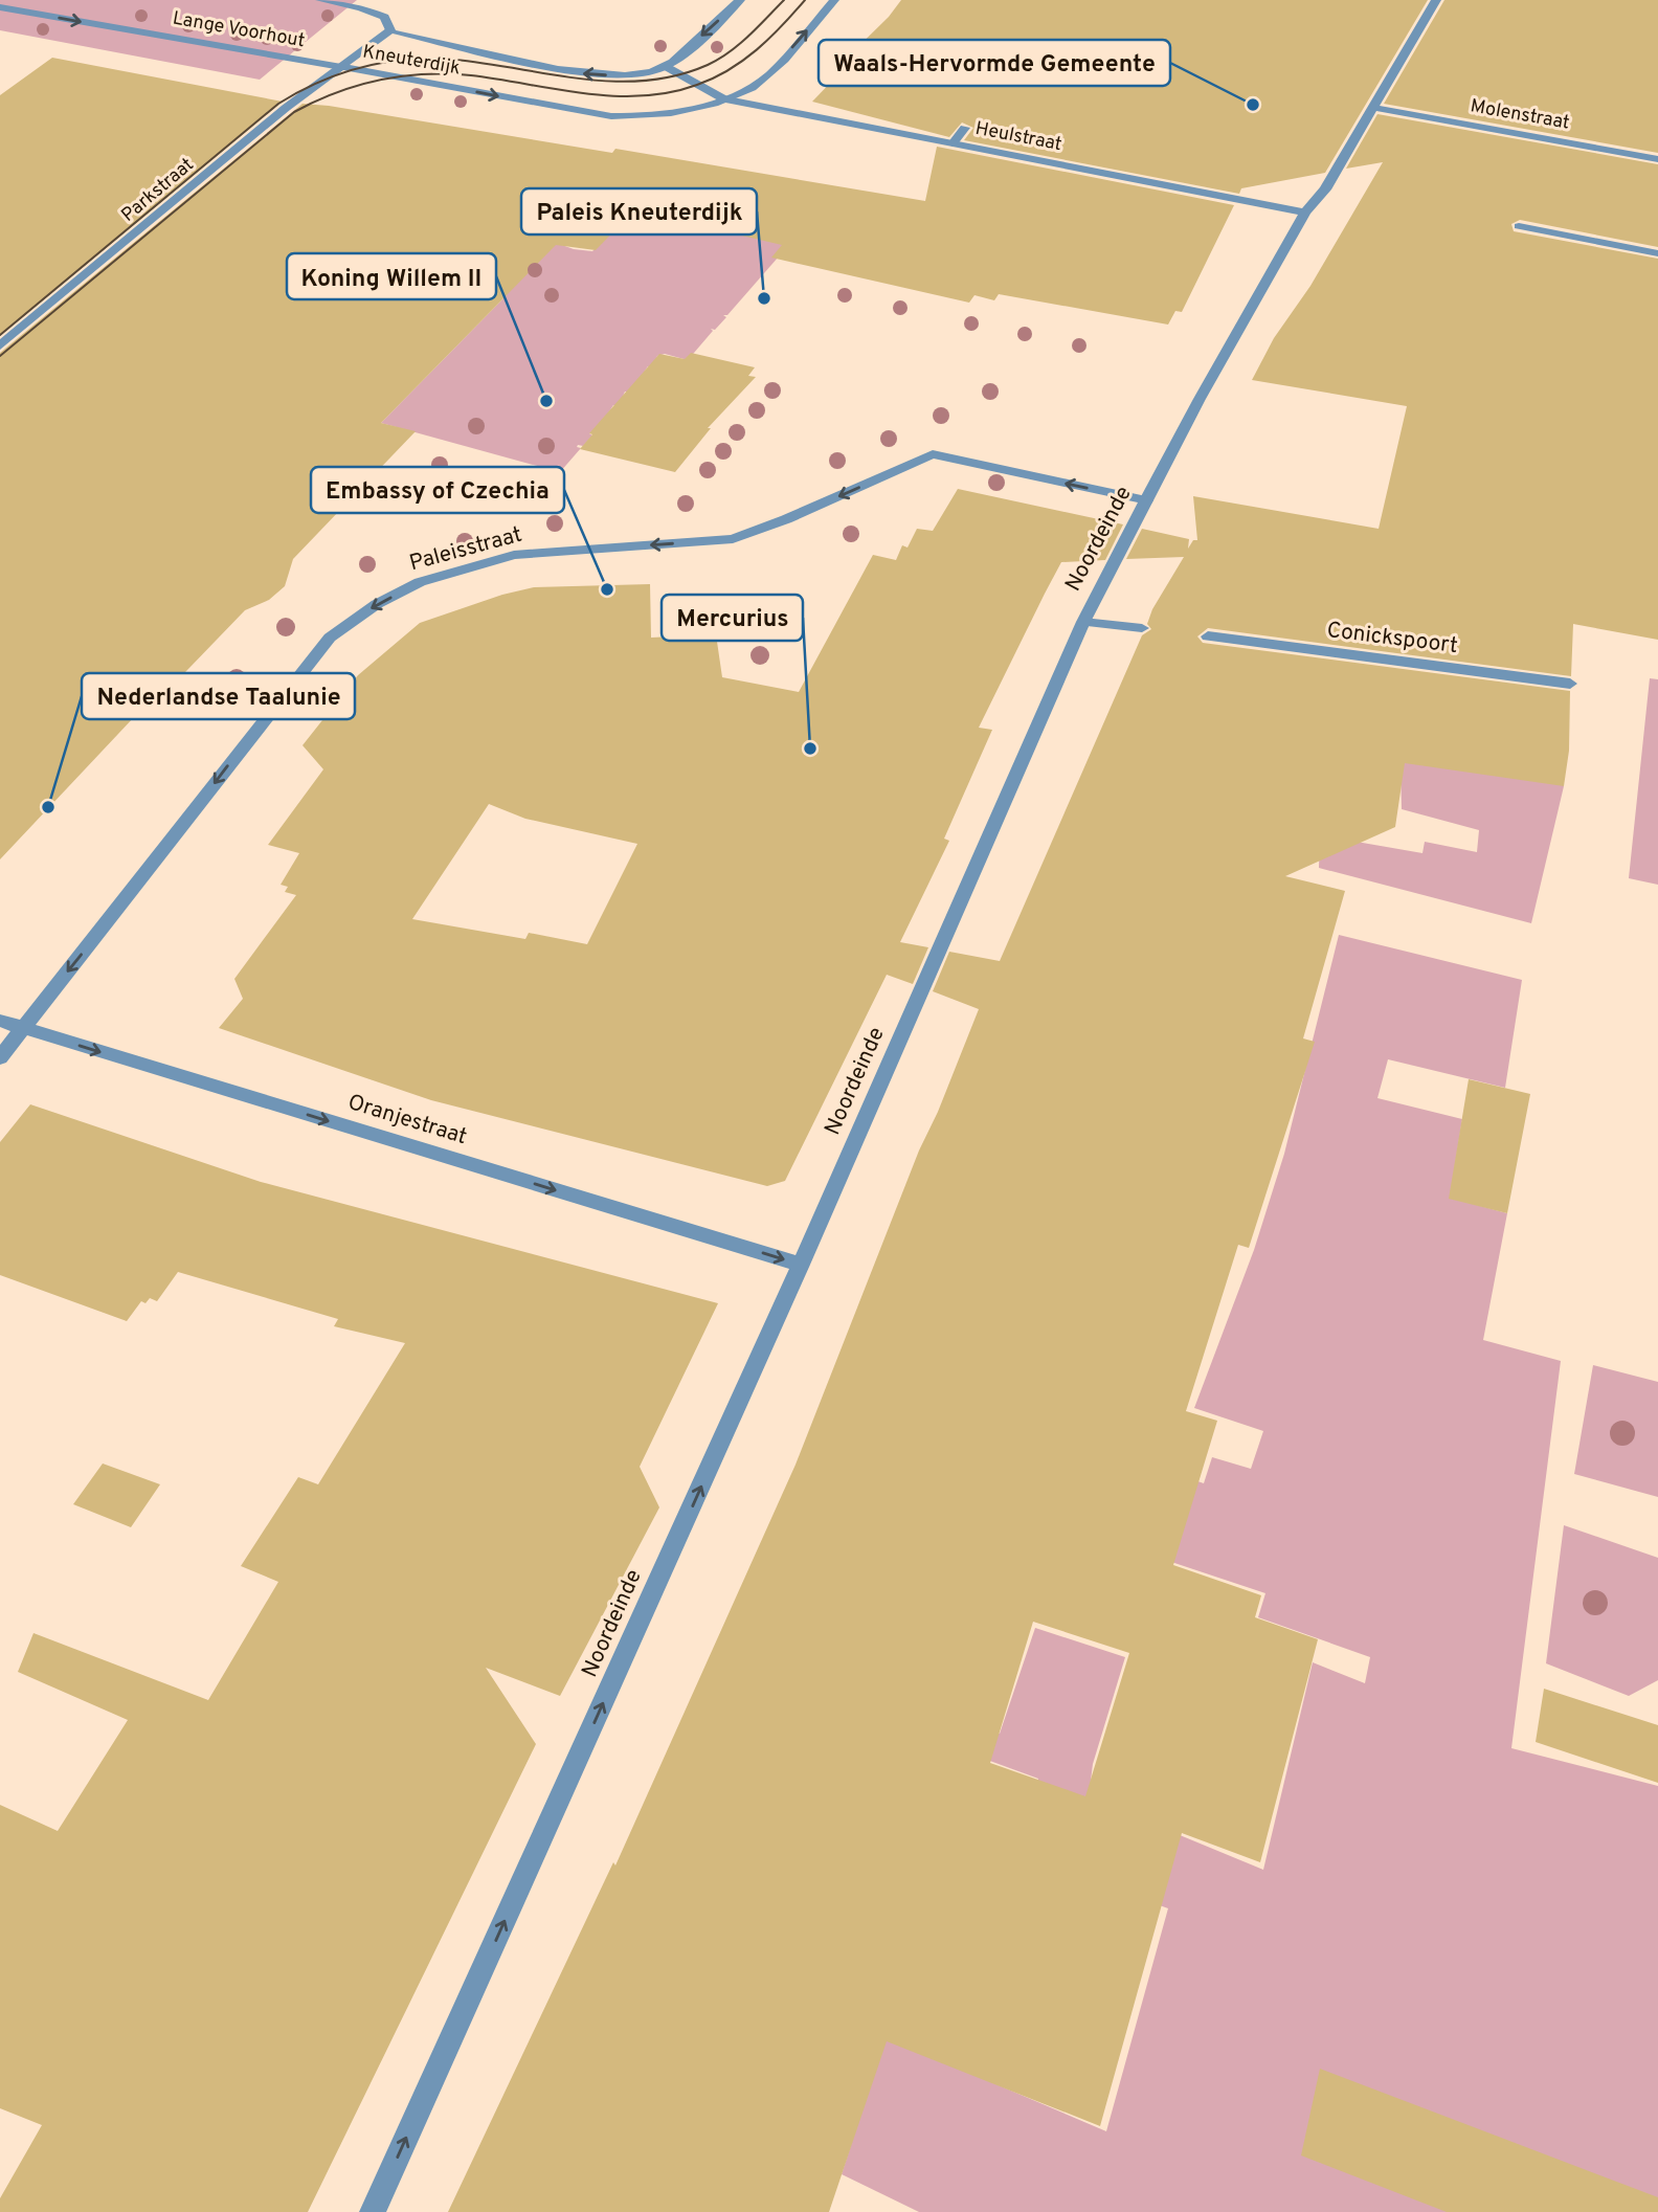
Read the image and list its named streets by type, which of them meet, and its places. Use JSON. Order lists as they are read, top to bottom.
{
  "streets": {
    "street": [
      "Lange Voorhout",
      "Kneuterdijk",
      "Molenstraat",
      "Heulstraat",
      "Parkstraat",
      "Noordeinde",
      "Paleisstraat",
      "Conickspoort",
      "Oranjestraat"
    ]
  },
  "crossings": [
    ["Lange Voorhout", "Kneuterdijk"],
    ["Lange Voorhout", "Parkstraat"],
    ["Kneuterdijk", "Heulstraat"],
    ["Kneuterdijk", "Parkstraat"],
    ["Molenstraat", "Noordeinde"],
    ["Heulstraat", "Noordeinde"],
    ["Noordeinde", "Paleisstraat"],
    ["Noordeinde", "Oranjestraat"],
    ["Paleisstraat", "Oranjestraat"]
  ],
  "one_way": [
    "Lange Voorhout",
    "Noordeinde",
    "Paleisstraat",
    "Oranjestraat"
  ],
  "places": [
    "Waals-Hervormde Gemeente",
    "Paleis Kneuterdijk",
    "Koning Willem II",
    "Embassy of Czechia",
    "Mercurius",
    "Nederlandse Taalunie"
  ]
}
